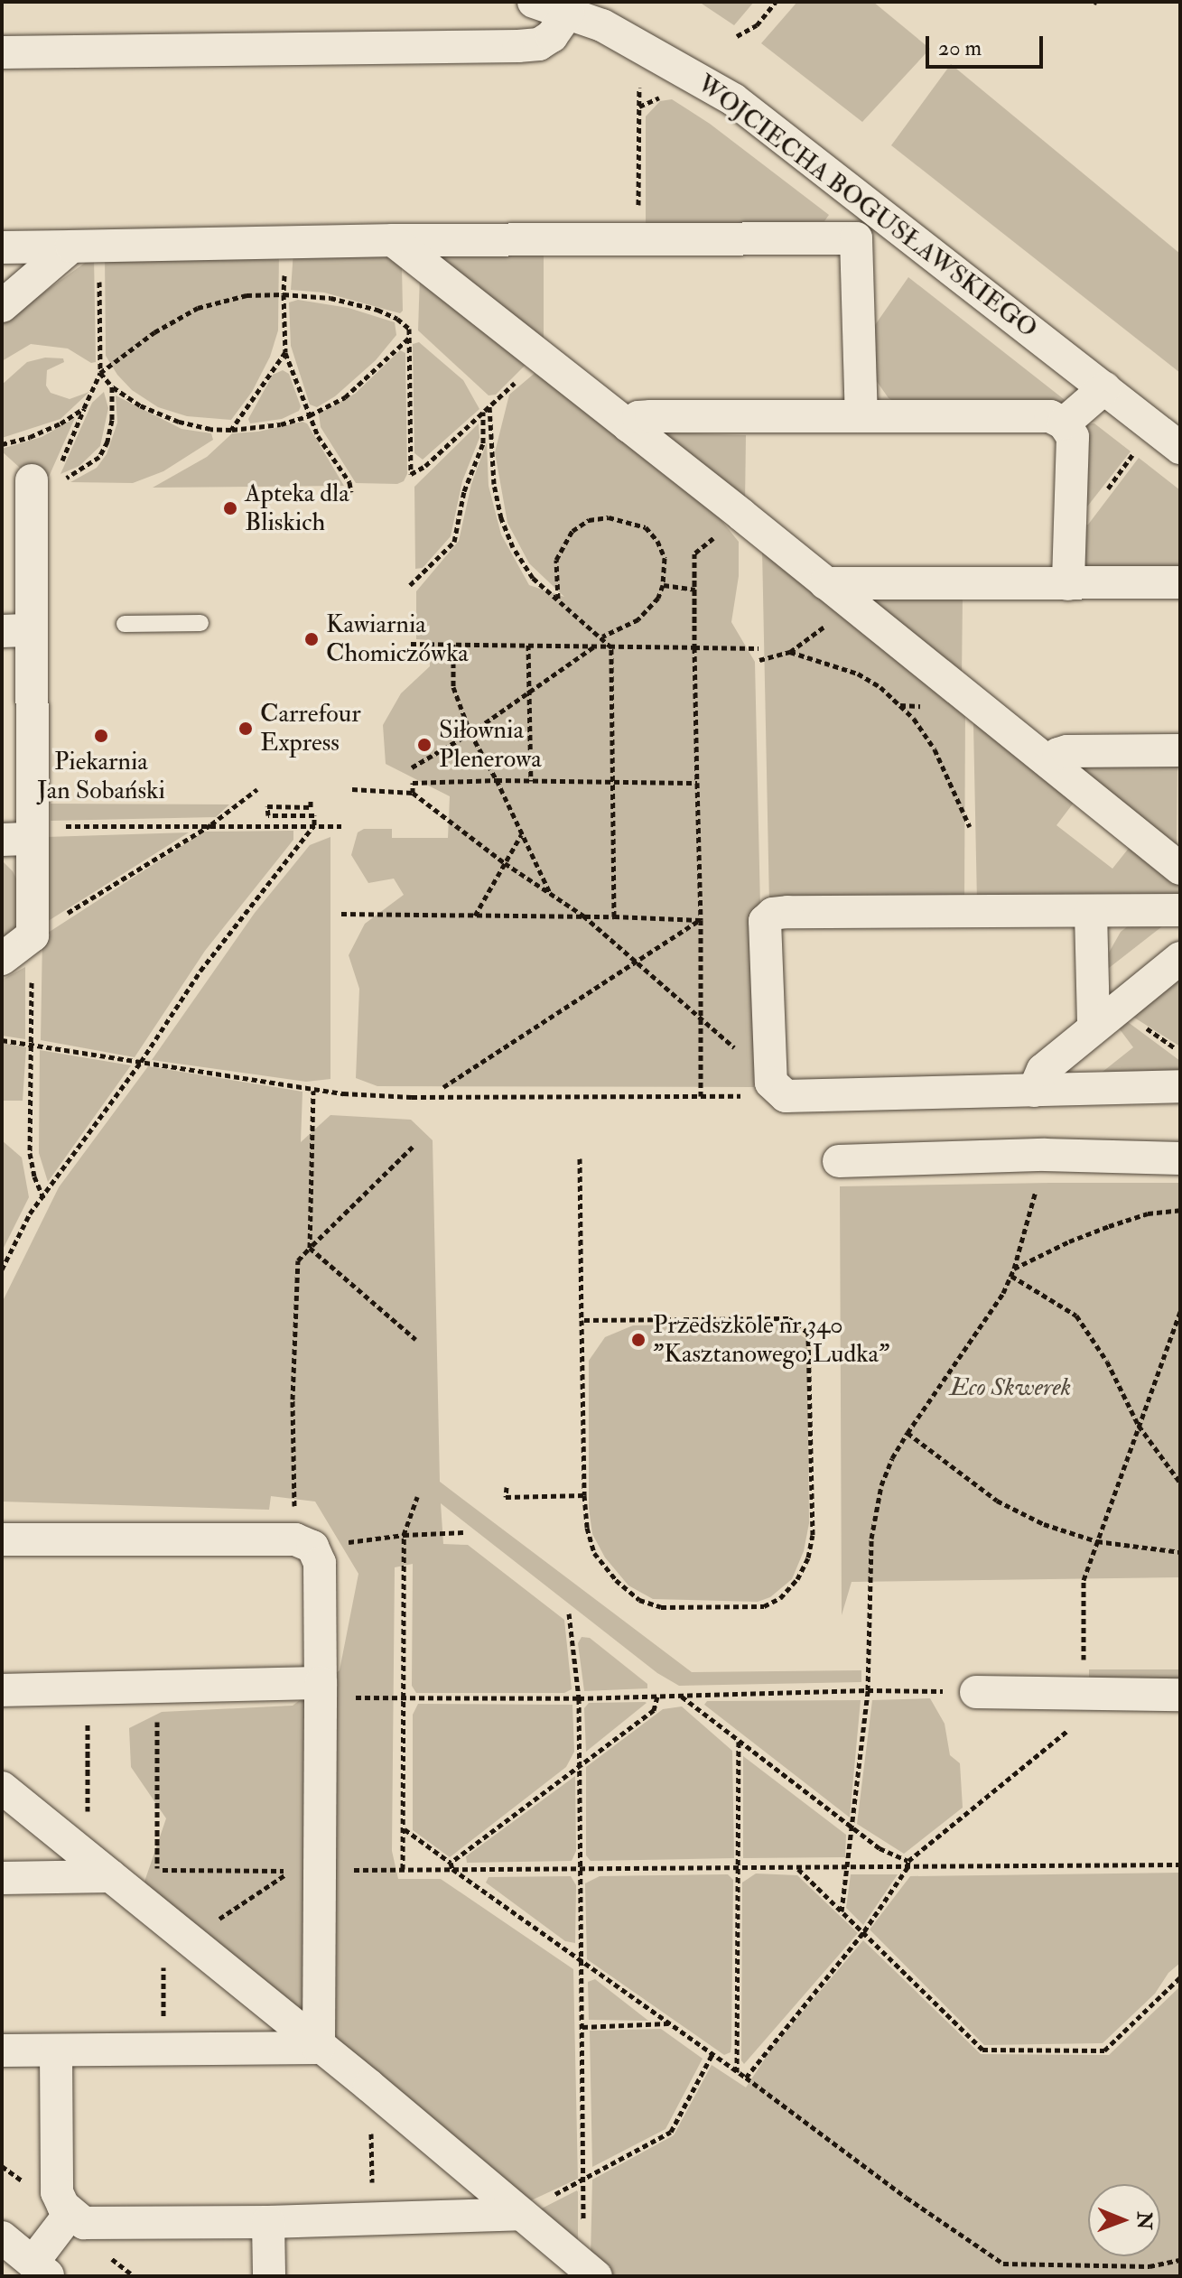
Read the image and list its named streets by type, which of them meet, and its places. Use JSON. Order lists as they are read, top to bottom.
{
  "streets": {
    "street": ["WOJCIECHA BOGUSŁAWSKIEGO"]
  },
  "parks": ["Eco Skwerek"],
  "places": [
    "Apteka dla Bliskich",
    "Kawiarnia Chomiczówka",
    "Carrefour Express",
    "Piekarnia Jan Sobański",
    "Siłownia Plenerowa",
    "Przedszkole nr 340 \"Kasztanowego Ludka\""
  ],
  "scale_bar": "20 m",
  "north": "right"
}
